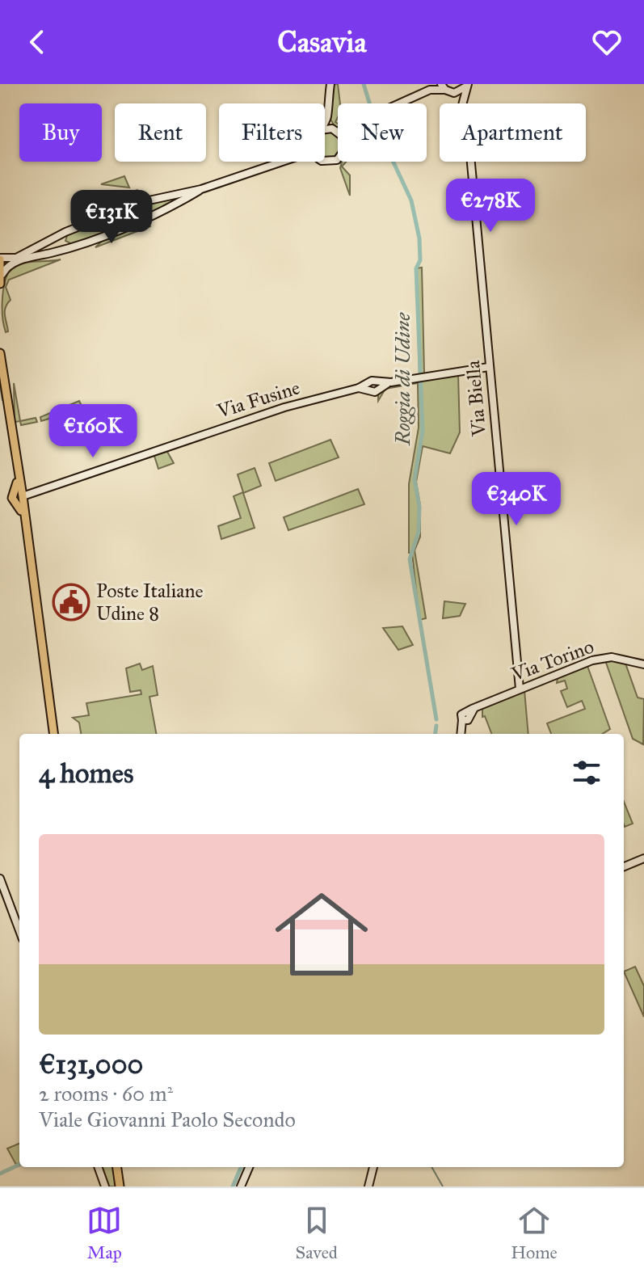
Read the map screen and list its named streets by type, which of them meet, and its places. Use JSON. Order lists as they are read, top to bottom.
{
  "streets": {
    "main road": ["Via Biella", "Via Fusine", "Via Torino"]
  },
  "crossings": [
    ["Via Biella", "Via Torino"]
  ],
  "water": ["Roggia di Udine"],
  "places": {
    "public building": ["Poste Italiane Udine 8"]
  },
  "page": {
    "header": "Casavia",
    "chip": [
      "Buy",
      "Rent",
      "Filters",
      "New",
      "Apartment"
    ],
    "price": [
      "€278K",
      "€131K",
      "€160K",
      "€340K"
    ],
    "heading": "4 homes",
    "list": [
      {
        "name": "€131,000",
        "note": "2 rooms · 60 m² · Viale Giovanni Paolo Secondo"
      }
    ],
    "tabs": ["Map", "Saved", "Home"]
  }
}
